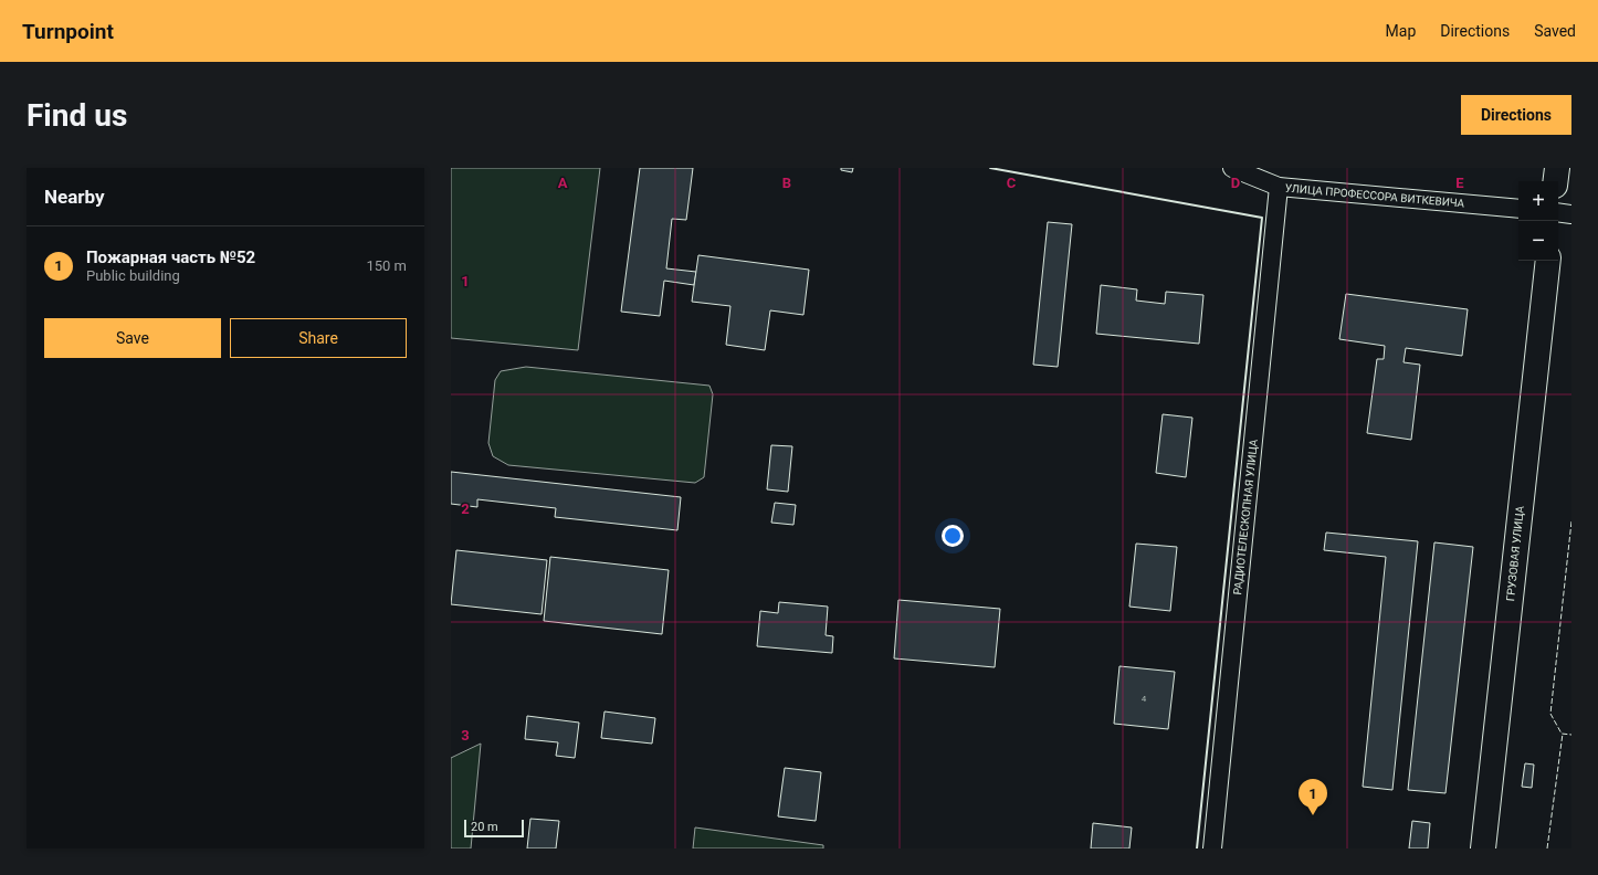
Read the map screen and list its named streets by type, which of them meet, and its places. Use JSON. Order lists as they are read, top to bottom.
{
  "streets": {
    "street": ["УЛИЦА ПРОФЕССОРА ВИТКЕВИЧА", "РАДИОТЕЛЕСКОПНАЯ УЛИЦА", "ГРУЗОВАЯ УЛИЦА"]
  },
  "crossings": [
    ["УЛИЦА ПРОФЕССОРА ВИТКЕВИЧА", "РАДИОТЕЛЕСКОПНАЯ УЛИЦА"]
  ],
  "house_numbers": ["4"],
  "scale_bar": "20 m",
  "page": {
    "header": "Turnpoint",
    "nav": ["Map", "Directions", "Saved"],
    "buttons": [
      "Directions",
      ["Save", "Share"]
    ],
    "title": "Find us",
    "heading": "Nearby",
    "map_buttons": ["+", "−"],
    "list": [
      {
        "mark": "1",
        "name": "Пожарная часть №52",
        "note": "Public building",
        "value": "150 m"
      }
    ],
    "pins": "1",
    "scale": "20 m"
  },
  "grid": {
    "columns": [
      "A",
      "B",
      "C",
      "D",
      "E"
    ],
    "rows": ["1", "2", "3"]
  }
}
